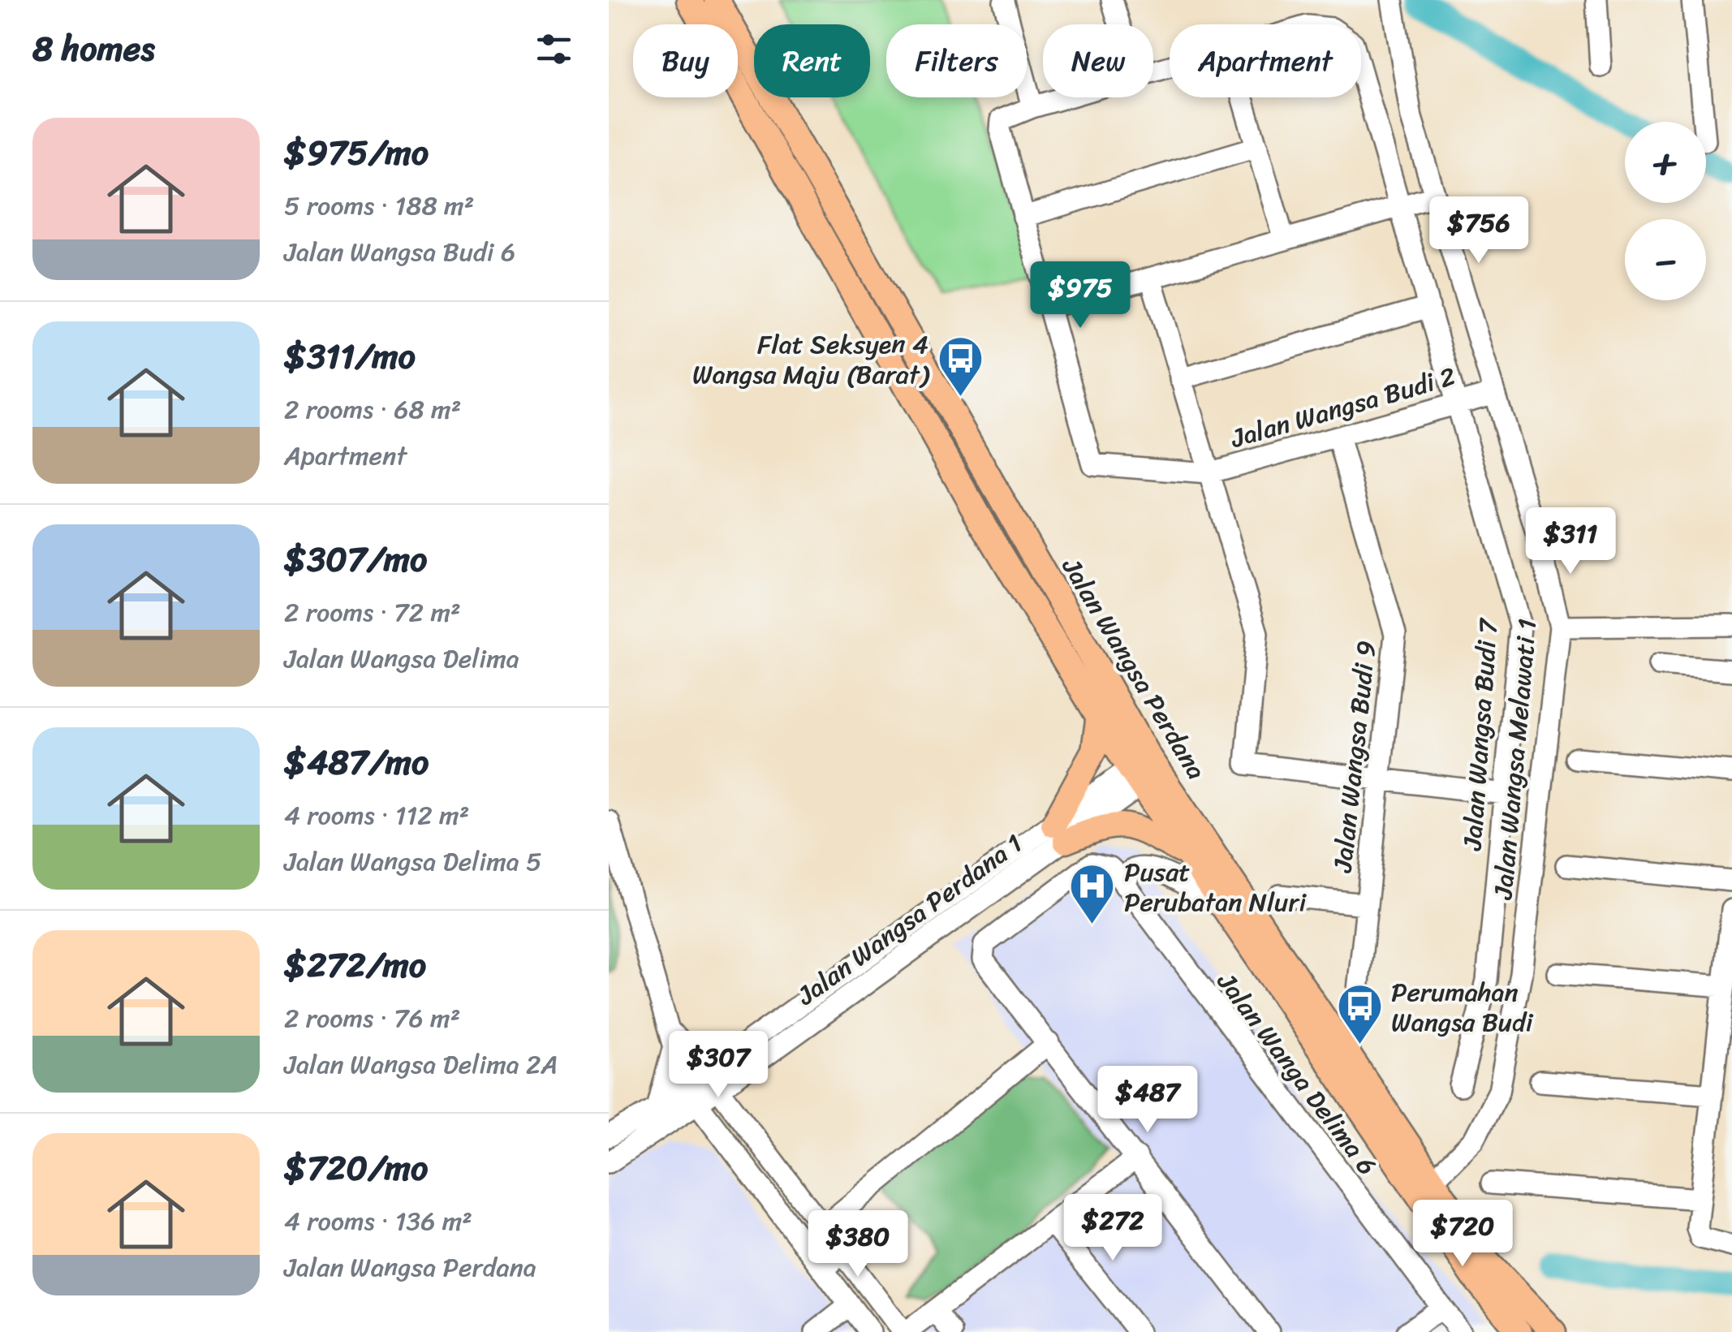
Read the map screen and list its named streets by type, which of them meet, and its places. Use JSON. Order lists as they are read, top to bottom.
{
  "streets": {
    "main road": ["Jalan Wangsa Perdana"],
    "street": [
      "Jalan Wangsa Budi 2",
      "Jalan Wangsa Budi 7",
      "Jalan Wangsa Budi 9",
      "Jalan Wangsa Melawati 1",
      "Jalan Wangsa Perdana 1",
      "Jalan Wanga Delima 6"
    ]
  },
  "crossings": [
    ["Jalan Wangsa Budi 2", "Jalan Wangsa Budi 7"],
    ["Jalan Wangsa Budi 2", "Jalan Wangsa Budi 9"],
    ["Jalan Wangsa Budi 2", "Jalan Wangsa Melawati 1"],
    ["Jalan Wangsa Perdana", "Jalan Wangsa Melawati 1"],
    ["Jalan Wangsa Perdana", "Jalan Wangsa Perdana 1"]
  ],
  "places": {
    "bus stop": ["Flat Seksyen 4 Wangsa Maju (Barat)", "Perumahan Wangsa Budi"],
    "hospital": ["Pusat Perubatan Nluri"]
  },
  "page": {
    "heading": "8 homes",
    "chip": [
      "Buy",
      "Rent",
      "Filters",
      "New",
      "Apartment"
    ],
    "list": [
      {
        "name": "$975/mo",
        "note": "5 rooms · 188 m² · Jalan Wangsa Budi 6"
      },
      {
        "name": "$311/mo",
        "note": "2 rooms · 68 m² · Apartment"
      },
      {
        "name": "$307/mo",
        "note": "2 rooms · 72 m² · Jalan Wangsa Delima"
      },
      {
        "name": "$487/mo",
        "note": "4 rooms · 112 m² · Jalan Wangsa Delima 5"
      },
      {
        "name": "$272/mo",
        "note": "2 rooms · 76 m² · Jalan Wangsa Delima 2A"
      },
      {
        "name": "$720/mo",
        "note": "4 rooms · 136 m² · Jalan Wangsa Perdana"
      }
    ],
    "map_buttons": ["+", "−"],
    "price": [
      "$756",
      "$975",
      "$311",
      "$307",
      "$487",
      "$272",
      "$720",
      "$380"
    ]
  }
}
